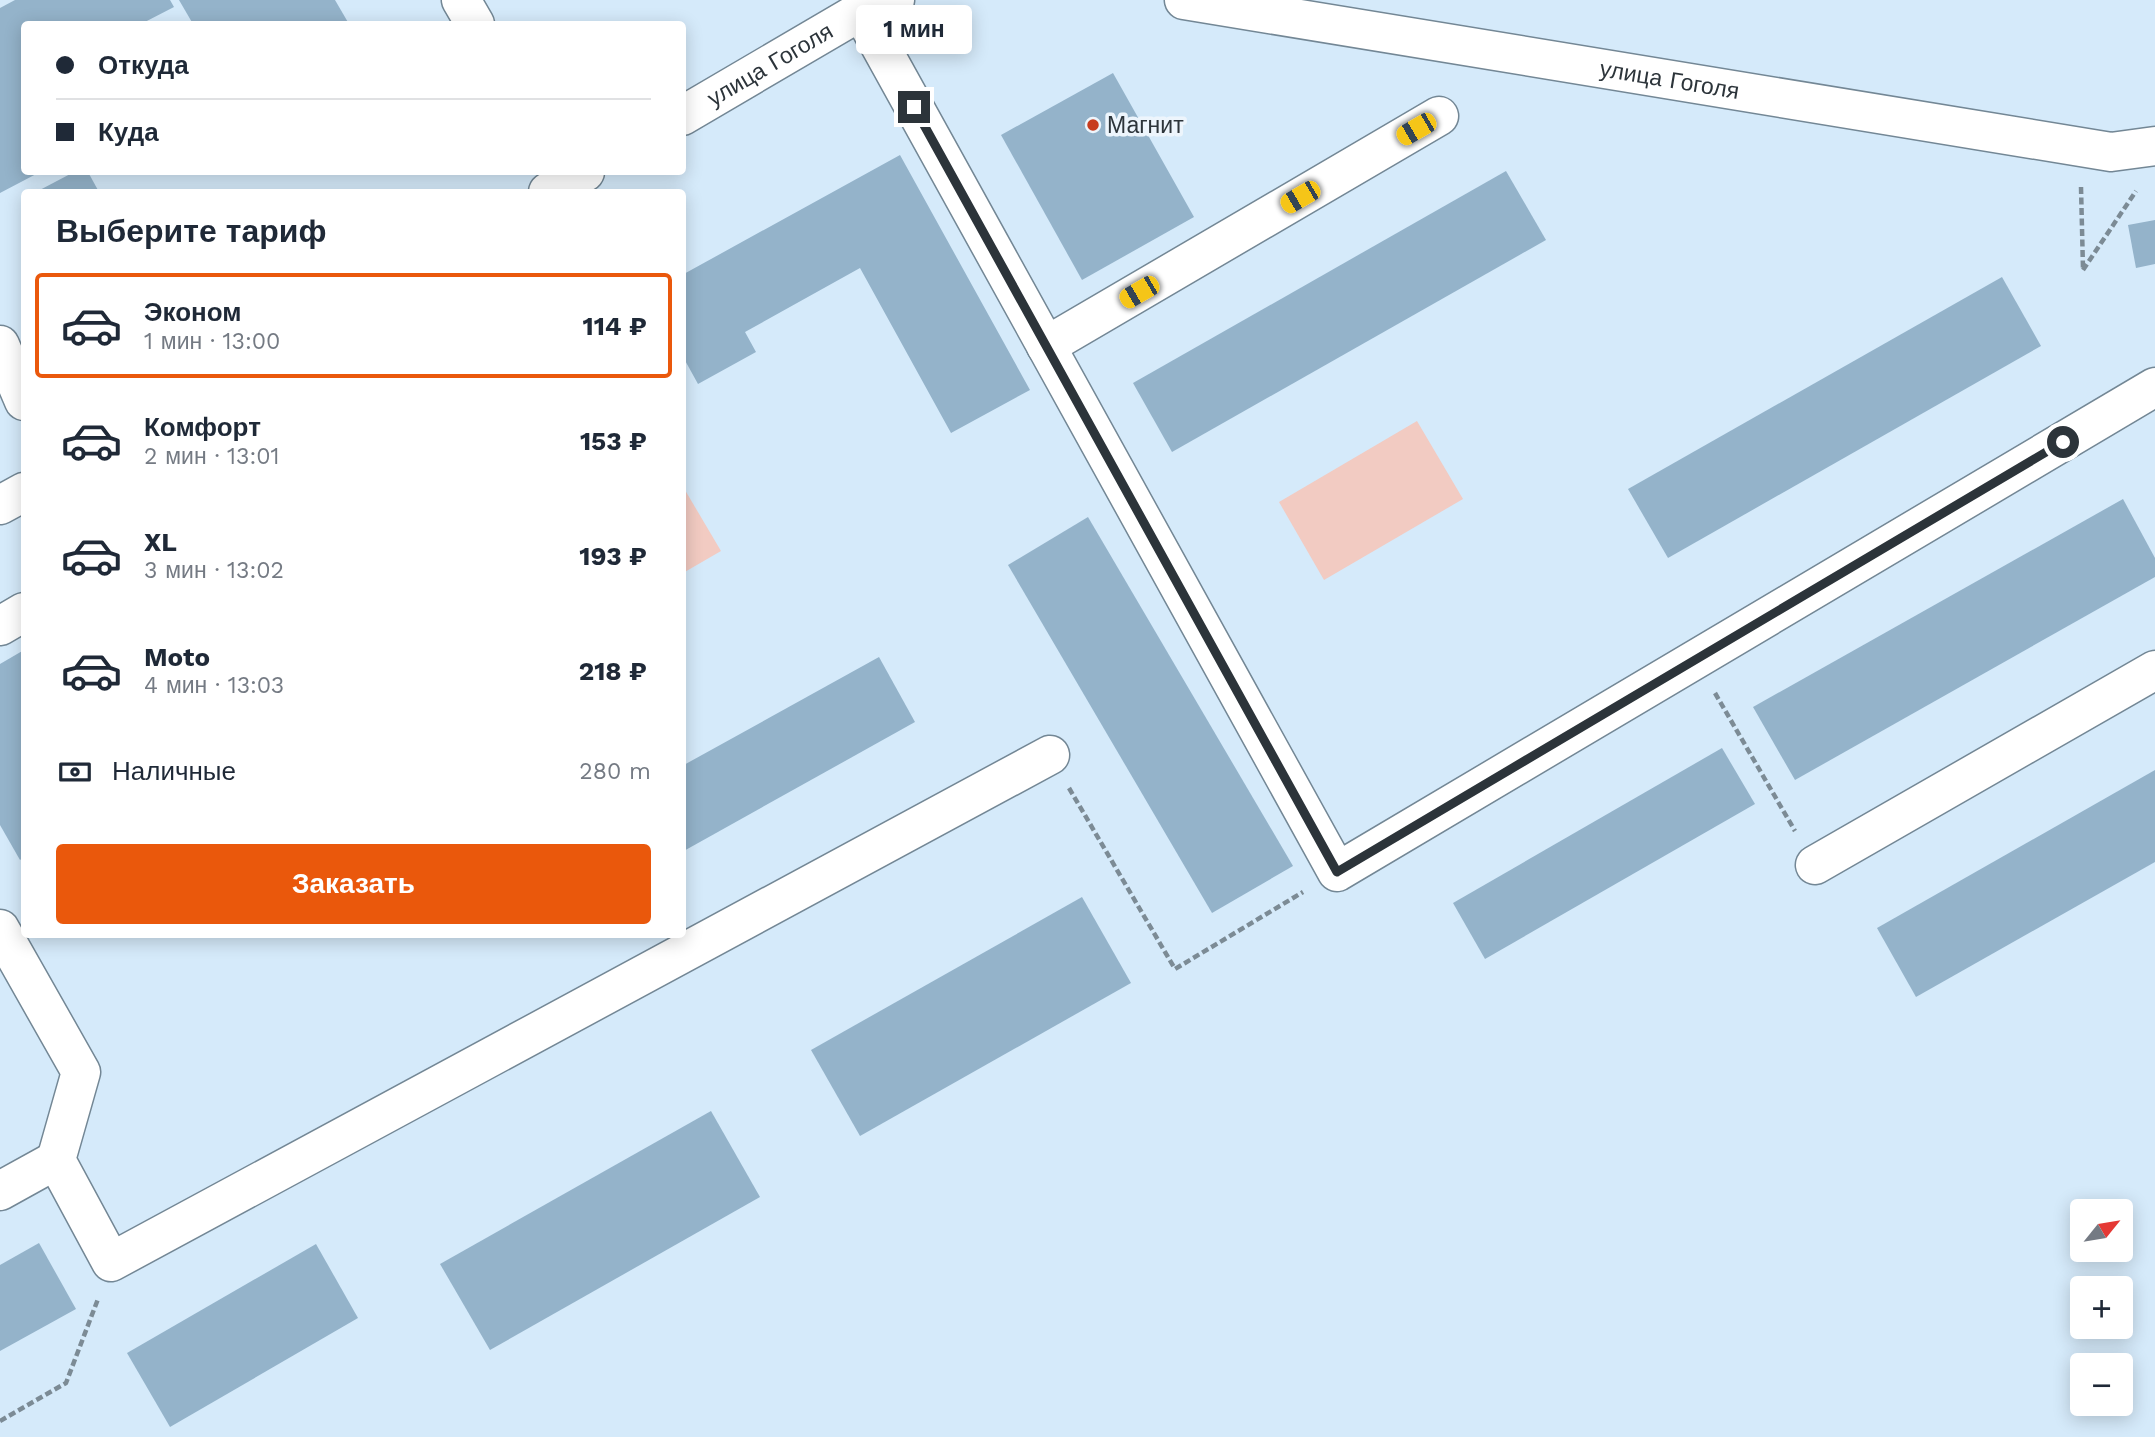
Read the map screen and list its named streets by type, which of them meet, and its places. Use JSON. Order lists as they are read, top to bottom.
{
  "streets": {
    "street": ["улица Гоголя"]
  },
  "places": ["Магнит"],
  "north": "top right",
  "page": {
    "bubble": "1 мин",
    "banner": ["Откуда", "Куда"],
    "heading": "Выберите тариф",
    "list": [
      {
        "name": "Эконом",
        "note": "1 мин · 13:00",
        "value": "114 ₽"
      },
      {
        "name": "Комфорт",
        "note": "2 мин · 13:01",
        "value": "153 ₽"
      },
      {
        "name": "XL",
        "note": "3 мин · 13:02",
        "value": "193 ₽"
      },
      {
        "name": "Moto",
        "note": "4 мин · 13:03",
        "value": "218 ₽"
      }
    ],
    "pay": ["Наличные", "280 m"],
    "buttons": "Заказать",
    "map_buttons": ["+", "−"]
  }
}
